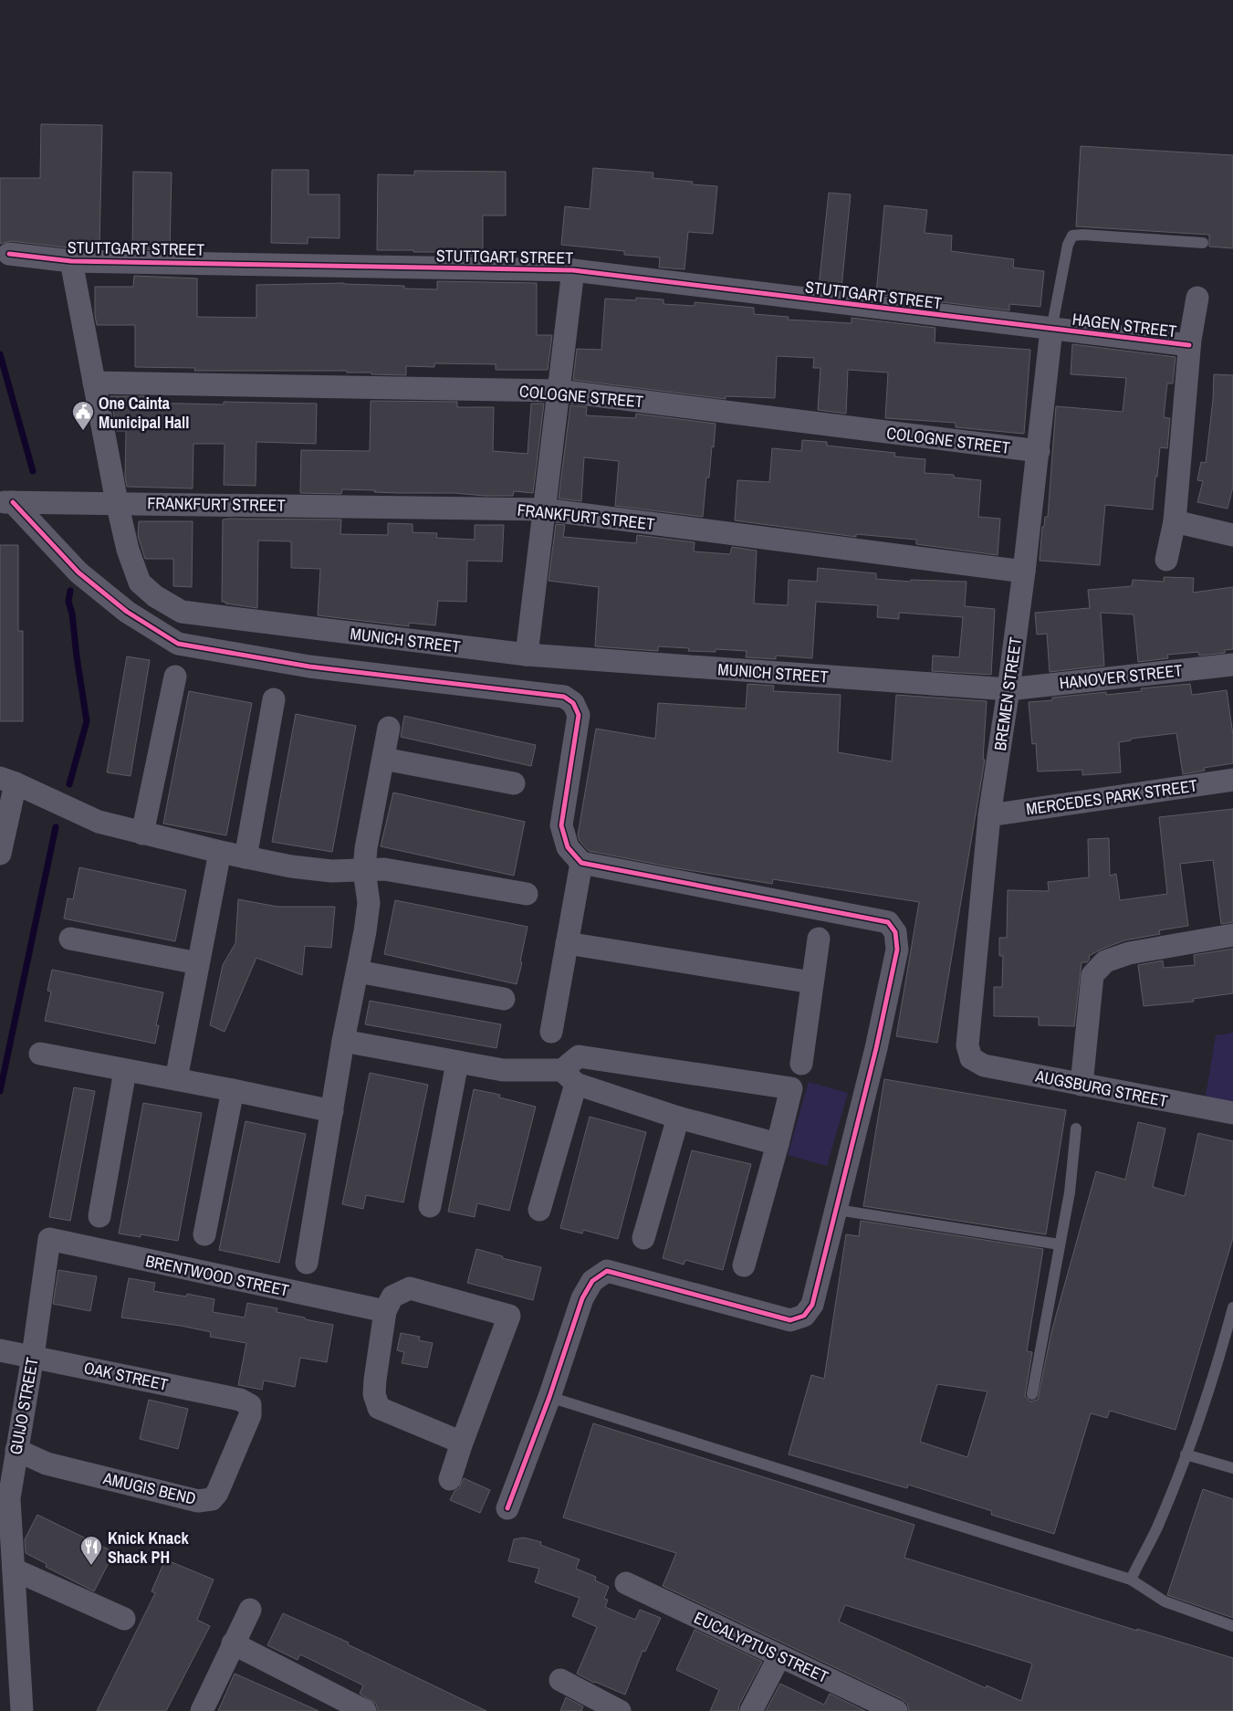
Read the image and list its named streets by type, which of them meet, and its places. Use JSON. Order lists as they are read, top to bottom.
{
  "streets": {
    "street": [
      "STUTTGART STREET",
      "HAGEN STREET",
      "COLOGNE STREET",
      "FRANKFURT STREET",
      "MUNICH STREET",
      "HANOVER STREET",
      "BREMEN STREET",
      "MERCEDES PARK STREET",
      "AUGSBURG STREET",
      "BRENTWOOD STREET",
      "OAK STREET",
      "GUIJO STREET",
      "AMUGIS BEND",
      "EUCALYPTUS STREET"
    ]
  },
  "crossings": [
    ["STUTTGART STREET", "HAGEN STREET"],
    ["STUTTGART STREET", "MUNICH STREET"],
    ["STUTTGART STREET", "BREMEN STREET"],
    ["HAGEN STREET", "BREMEN STREET"],
    ["COLOGNE STREET", "MUNICH STREET"],
    ["COLOGNE STREET", "BREMEN STREET"],
    ["FRANKFURT STREET", "MUNICH STREET"],
    ["FRANKFURT STREET", "BREMEN STREET"],
    ["MUNICH STREET", "HANOVER STREET"],
    ["MUNICH STREET", "BREMEN STREET"],
    ["HANOVER STREET", "BREMEN STREET"],
    ["BREMEN STREET", "MERCEDES PARK STREET"],
    ["BREMEN STREET", "AUGSBURG STREET"],
    ["BRENTWOOD STREET", "GUIJO STREET"],
    ["OAK STREET", "GUIJO STREET"],
    ["OAK STREET", "AMUGIS BEND"],
    ["GUIJO STREET", "AMUGIS BEND"]
  ],
  "places": {
    "public building": ["One Cainta Municipal Hall"],
    "restaurant": ["Knick Knack Shack PH"]
  }
}
